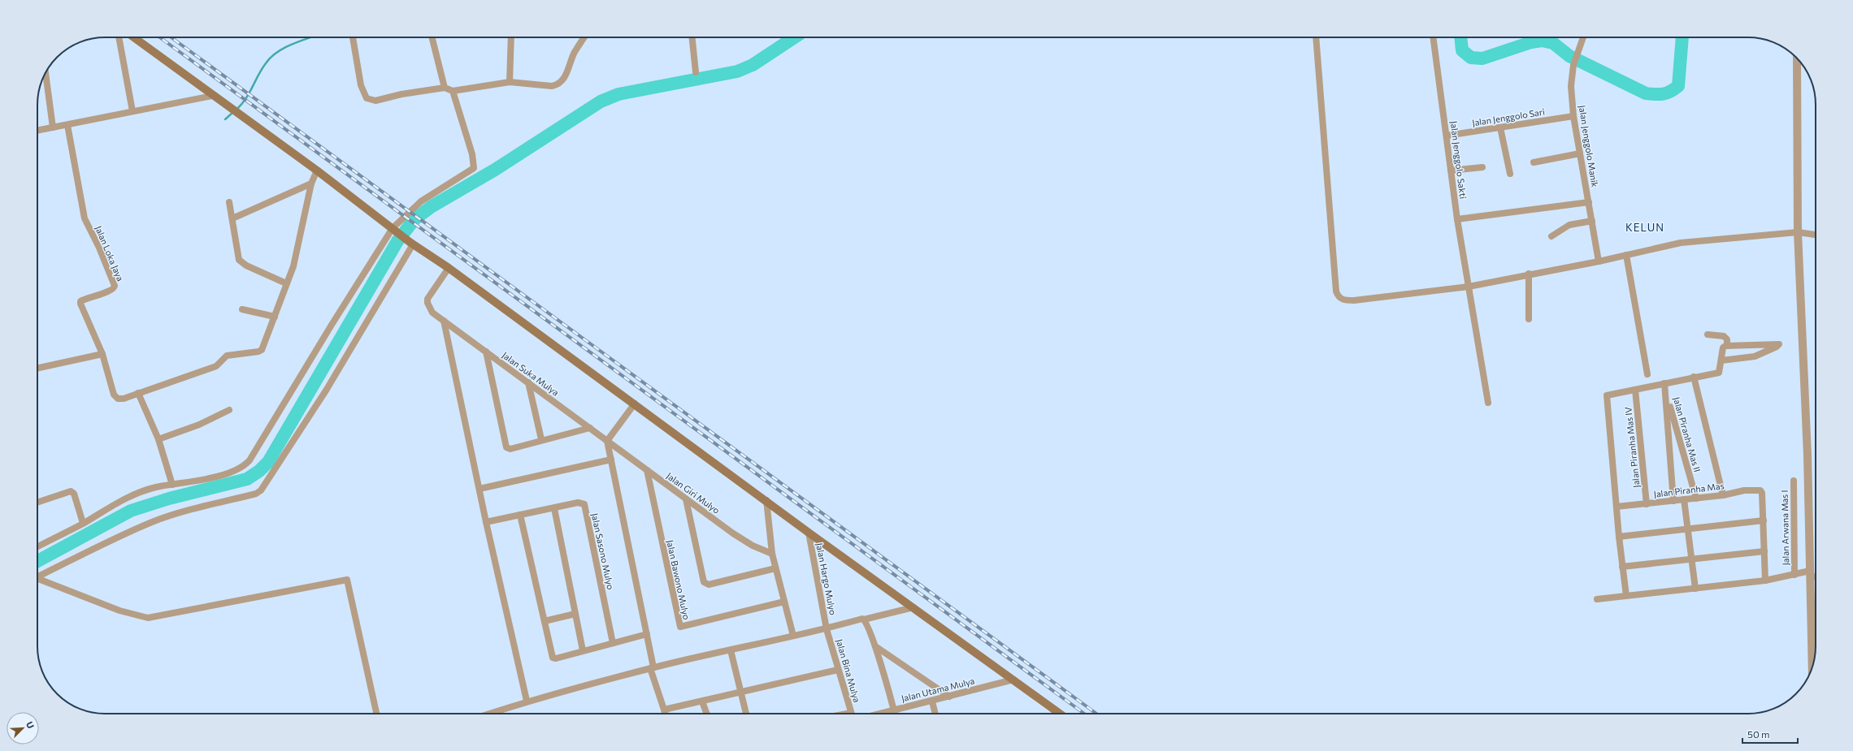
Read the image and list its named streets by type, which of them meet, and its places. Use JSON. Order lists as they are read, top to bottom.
{
  "streets": {
    "street": [
      "Jalan Jenggolo Sari",
      "Jalan Jenggolo Manik",
      "Jalan Jenggolo Sakti",
      "Jalan Loka Jaya",
      "Jalan Suka Mulya",
      "Jalan Piranha Mas II",
      "Jalan Piranha Mas IV",
      "Jalan Piranha Mas",
      "Jalan Giri Mulyo",
      "Jalan Arwana Mas I",
      "Jalan Sasono Mulyo",
      "Jalan Hargo Mulyo",
      "Jalan Bawono Mulyo",
      "Jalan Bina Mulya",
      "Jalan Utama Mulya"
    ]
  },
  "crossings": [
    ["Jalan Jenggolo Sari", "Jalan Jenggolo Manik"],
    ["Jalan Jenggolo Sari", "Jalan Jenggolo Sakti"],
    ["Jalan Suka Mulya", "Jalan Giri Mulyo"],
    ["Jalan Piranha Mas II", "Jalan Piranha Mas"],
    ["Jalan Piranha Mas IV", "Jalan Piranha Mas"],
    ["Jalan Giri Mulyo", "Jalan Bawono Mulyo"],
    ["Jalan Hargo Mulyo", "Jalan Bina Mulya"]
  ],
  "districts": ["KELUN"],
  "scale_bar": "50 m",
  "north": "top right"
}
